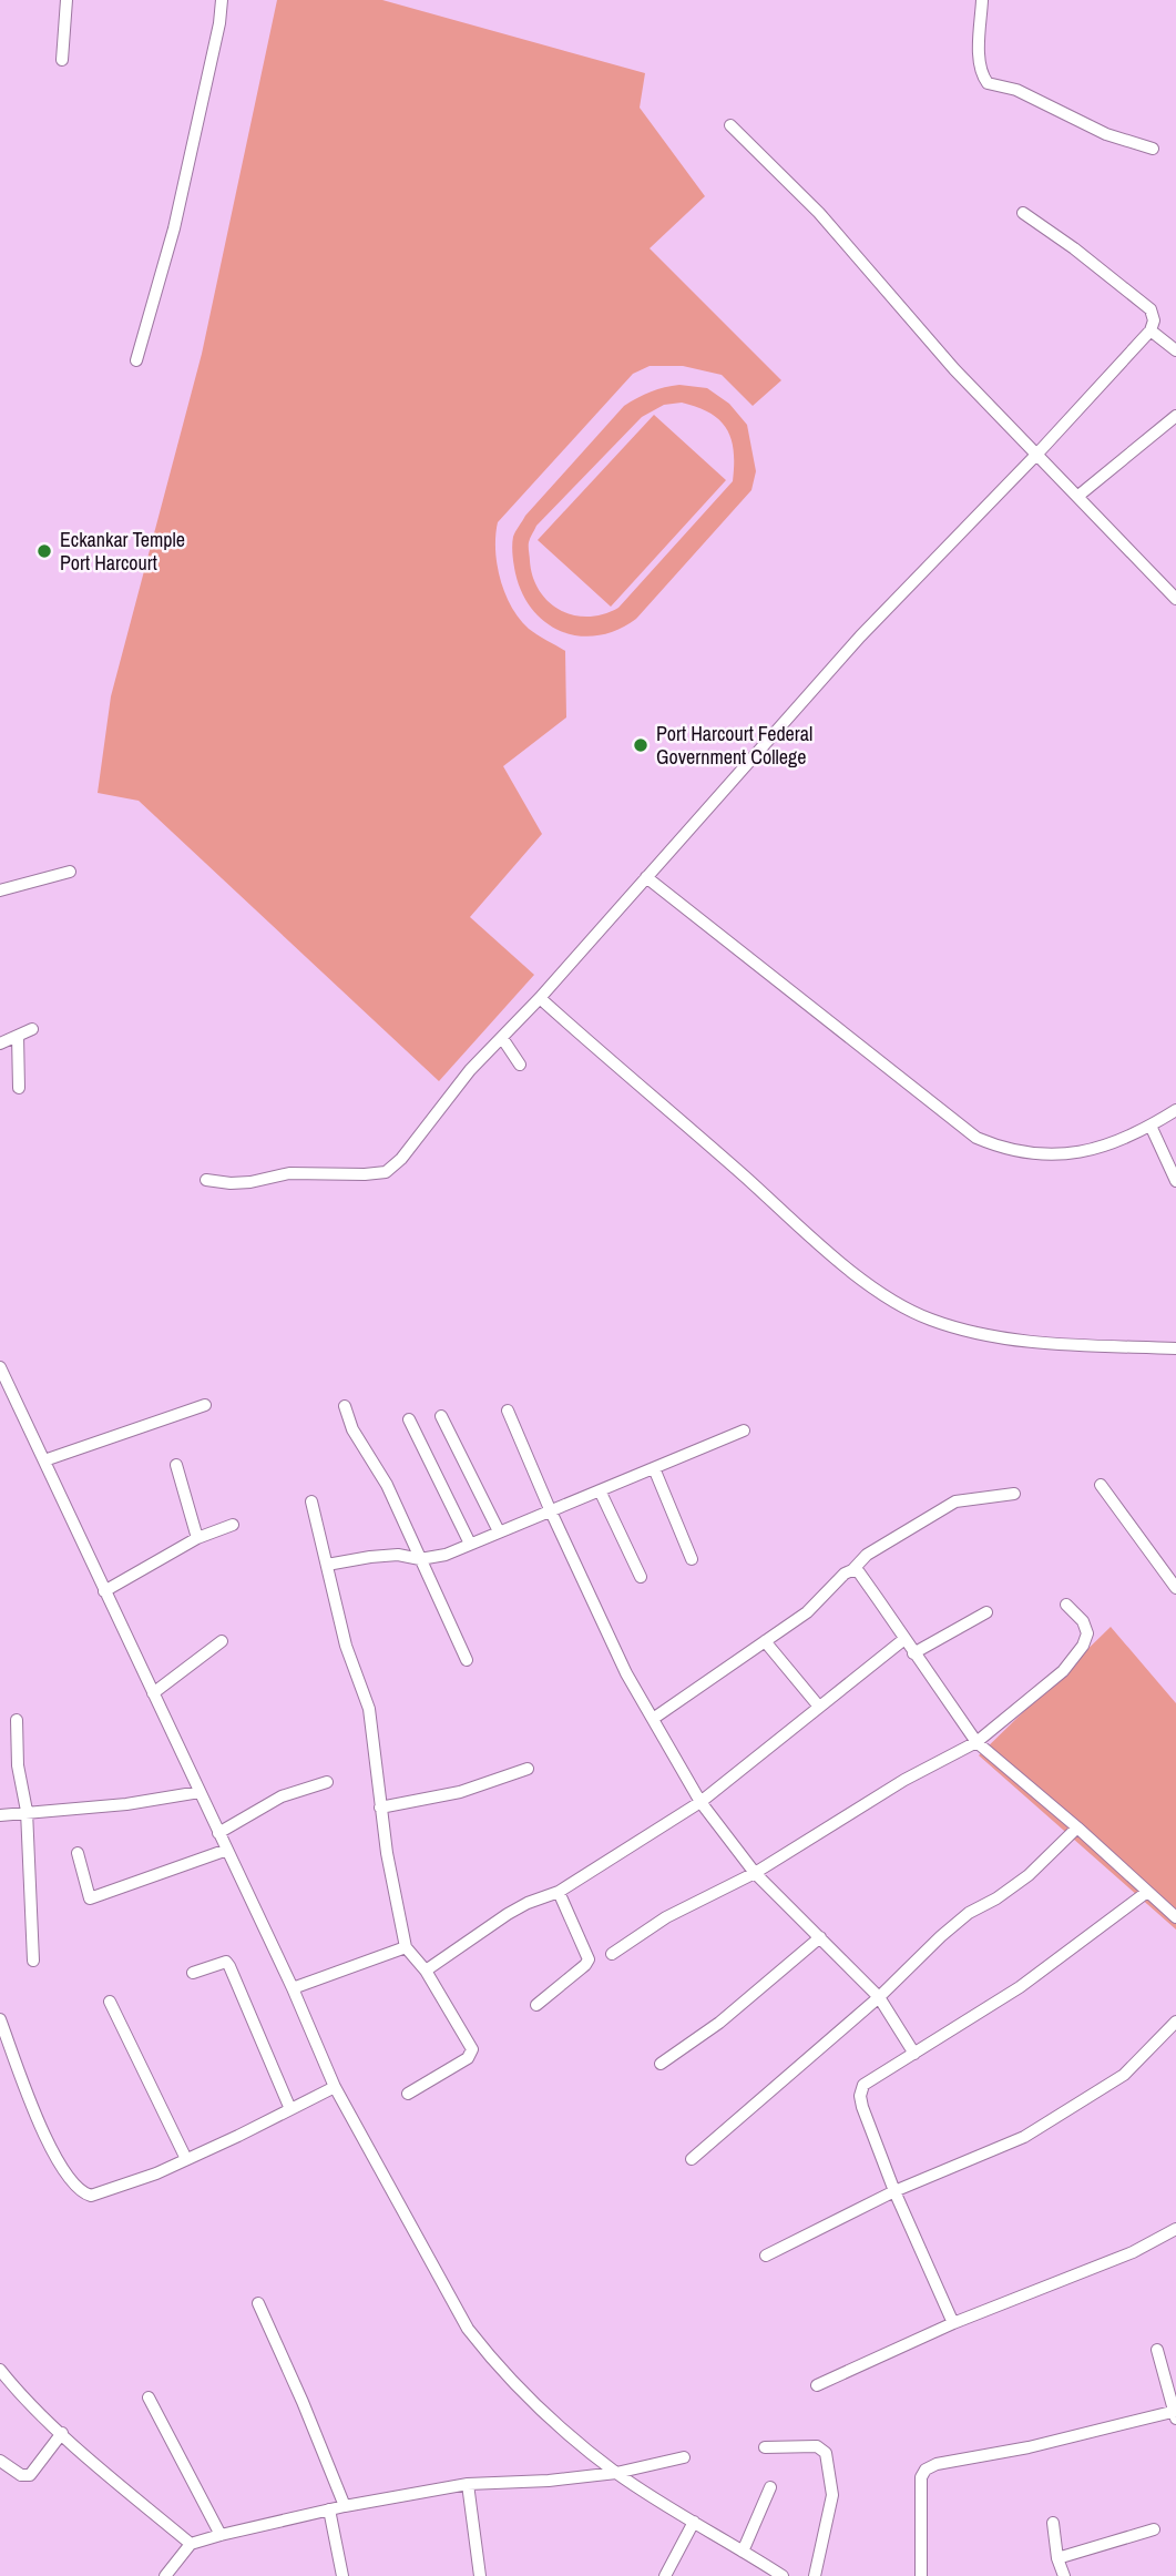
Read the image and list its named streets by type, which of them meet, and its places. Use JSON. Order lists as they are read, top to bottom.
{
  "places": ["Eckankar Temple Port Harcourt", "Port Harcourt Federal Government College"]
}
